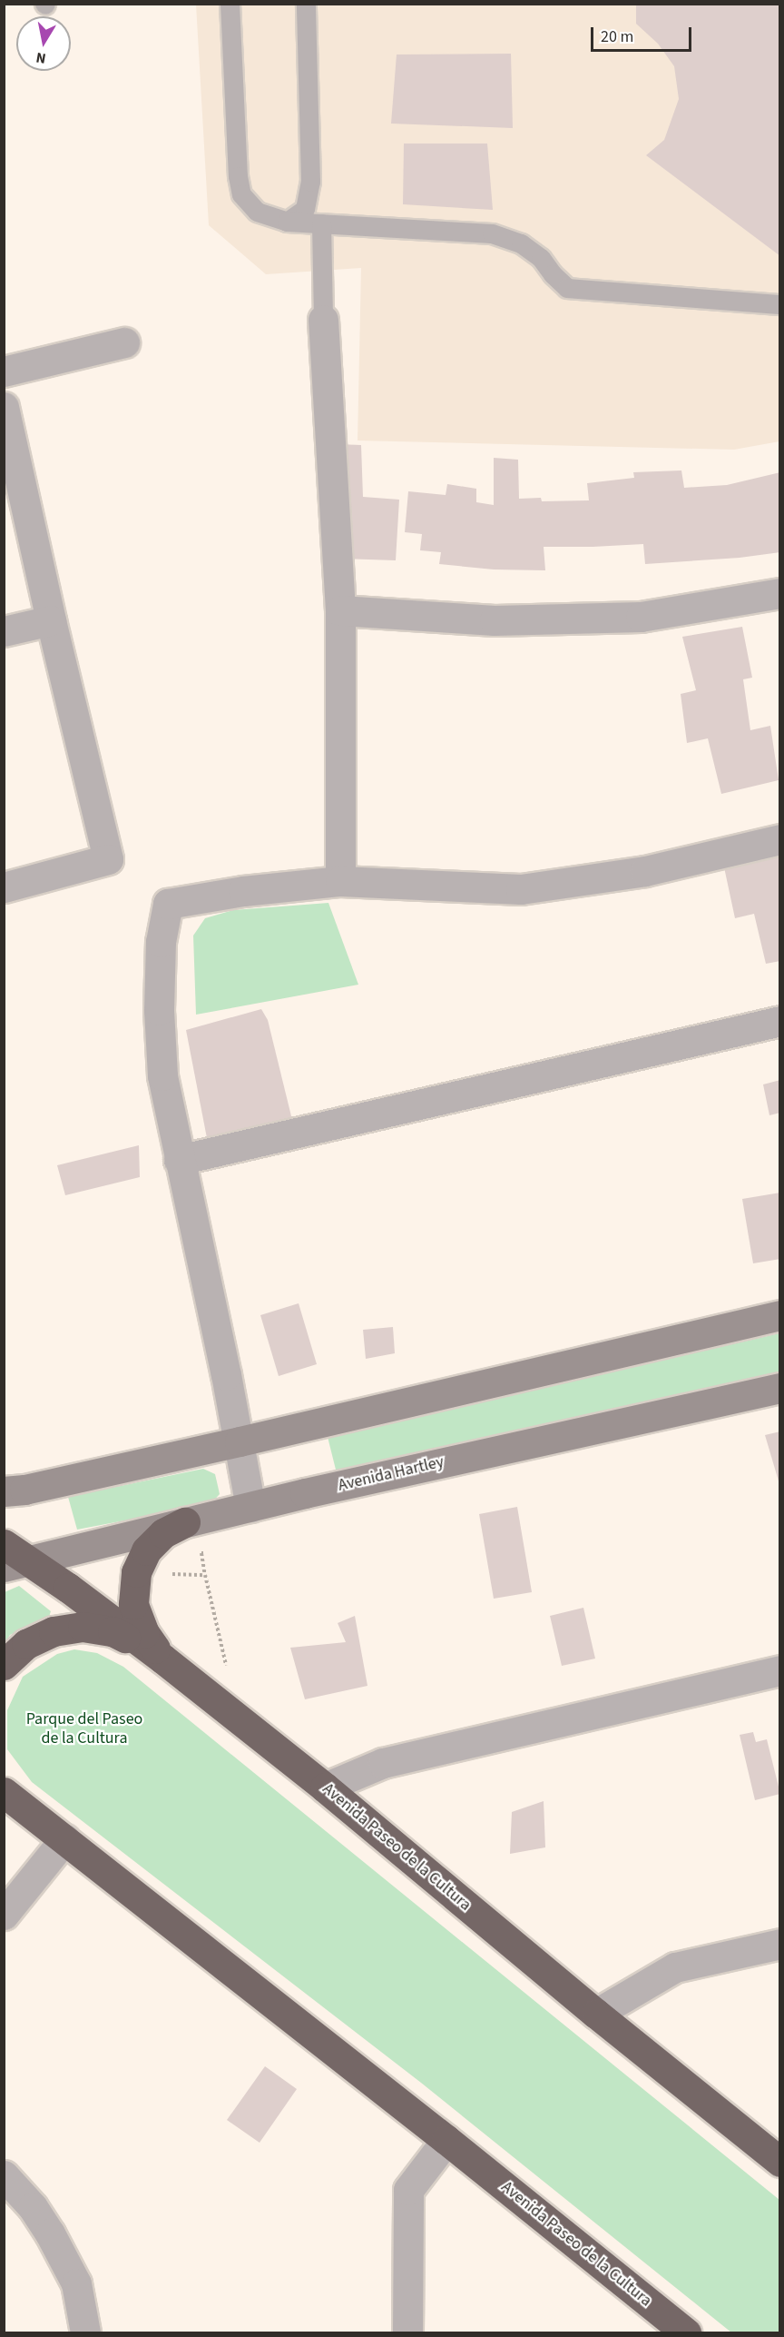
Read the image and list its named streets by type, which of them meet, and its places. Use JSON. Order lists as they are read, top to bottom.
{
  "streets": {
    "highway": ["Avenida Paseo de la Cultura"],
    "main road": ["Avenida Hartley"]
  },
  "crossings": [
    ["Avenida Hartley", "Avenida Paseo de la Cultura"]
  ],
  "parks": ["Parque del Paseo de la Cultura"],
  "scale_bar": "20 m",
  "north": "bottom"
}
